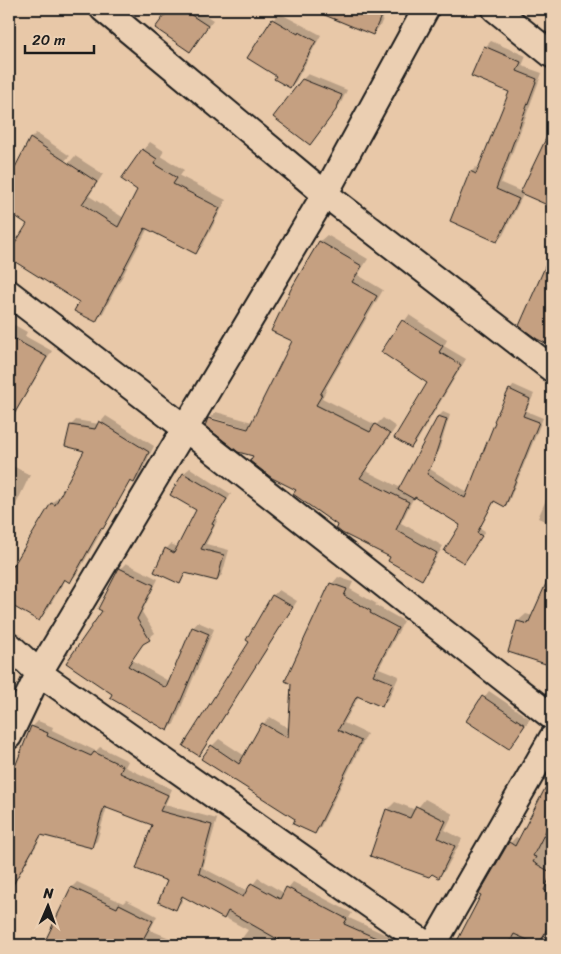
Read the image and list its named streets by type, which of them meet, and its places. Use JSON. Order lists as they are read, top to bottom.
{
  "scale_bar": "20 m",
  "north": "top"
}
